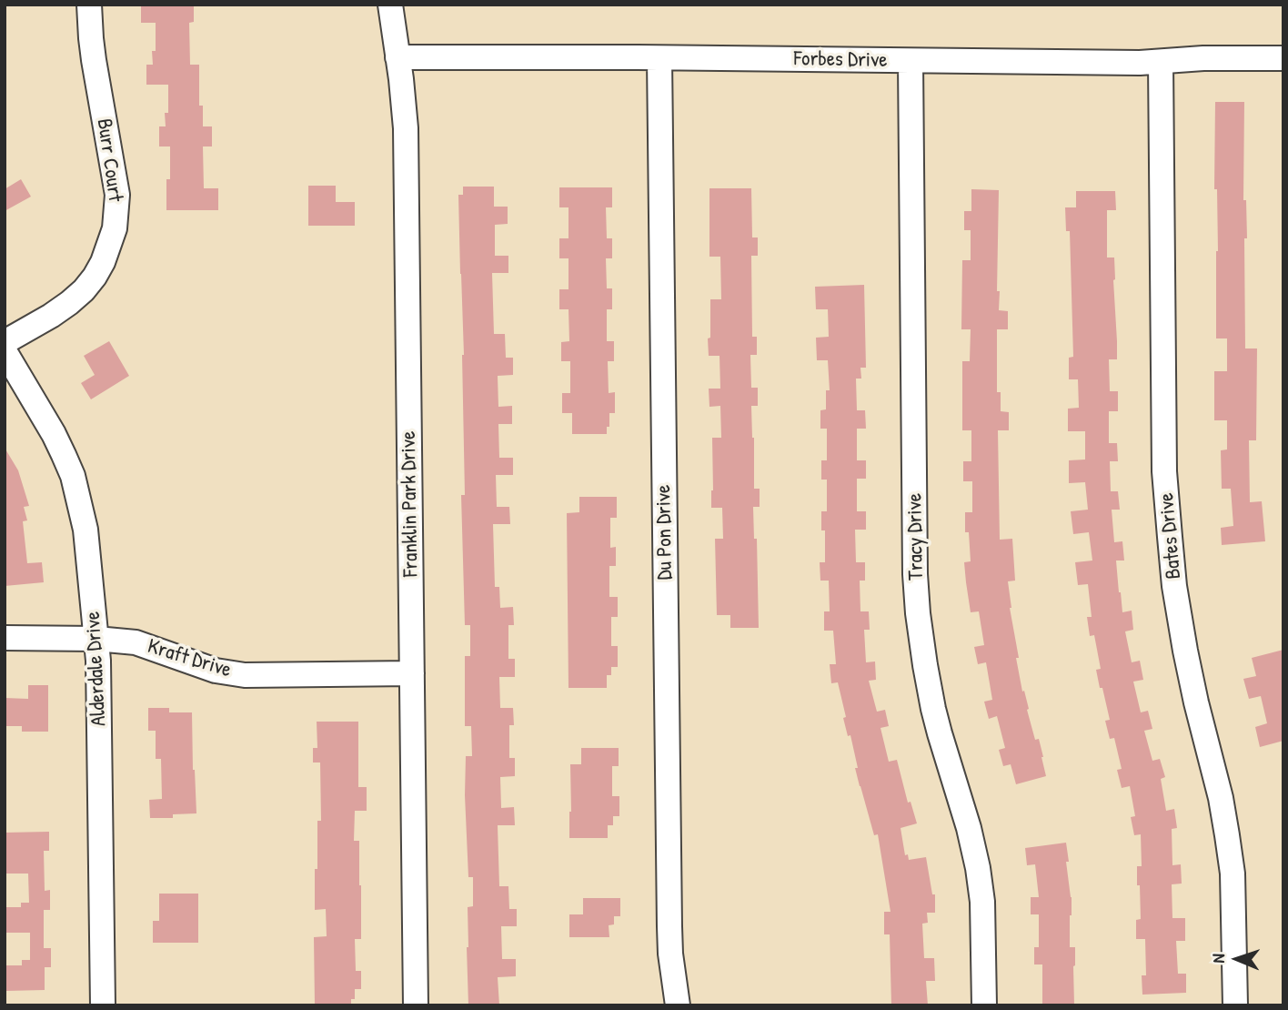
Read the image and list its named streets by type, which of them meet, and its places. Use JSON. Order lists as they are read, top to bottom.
{
  "streets": {
    "street": [
      "Forbes Drive",
      "Burr Court",
      "Franklin Park Drive",
      "Du Pon Drive",
      "Bates Drive",
      "Tracy Drive",
      "Kraft Drive",
      "Alderdale Drive"
    ]
  },
  "crossings": [
    ["Forbes Drive", "Franklin Park Drive"],
    ["Forbes Drive", "Du Pon Drive"],
    ["Forbes Drive", "Bates Drive"],
    ["Forbes Drive", "Tracy Drive"],
    ["Franklin Park Drive", "Kraft Drive"],
    ["Kraft Drive", "Alderdale Drive"]
  ],
  "north": "left"
}
